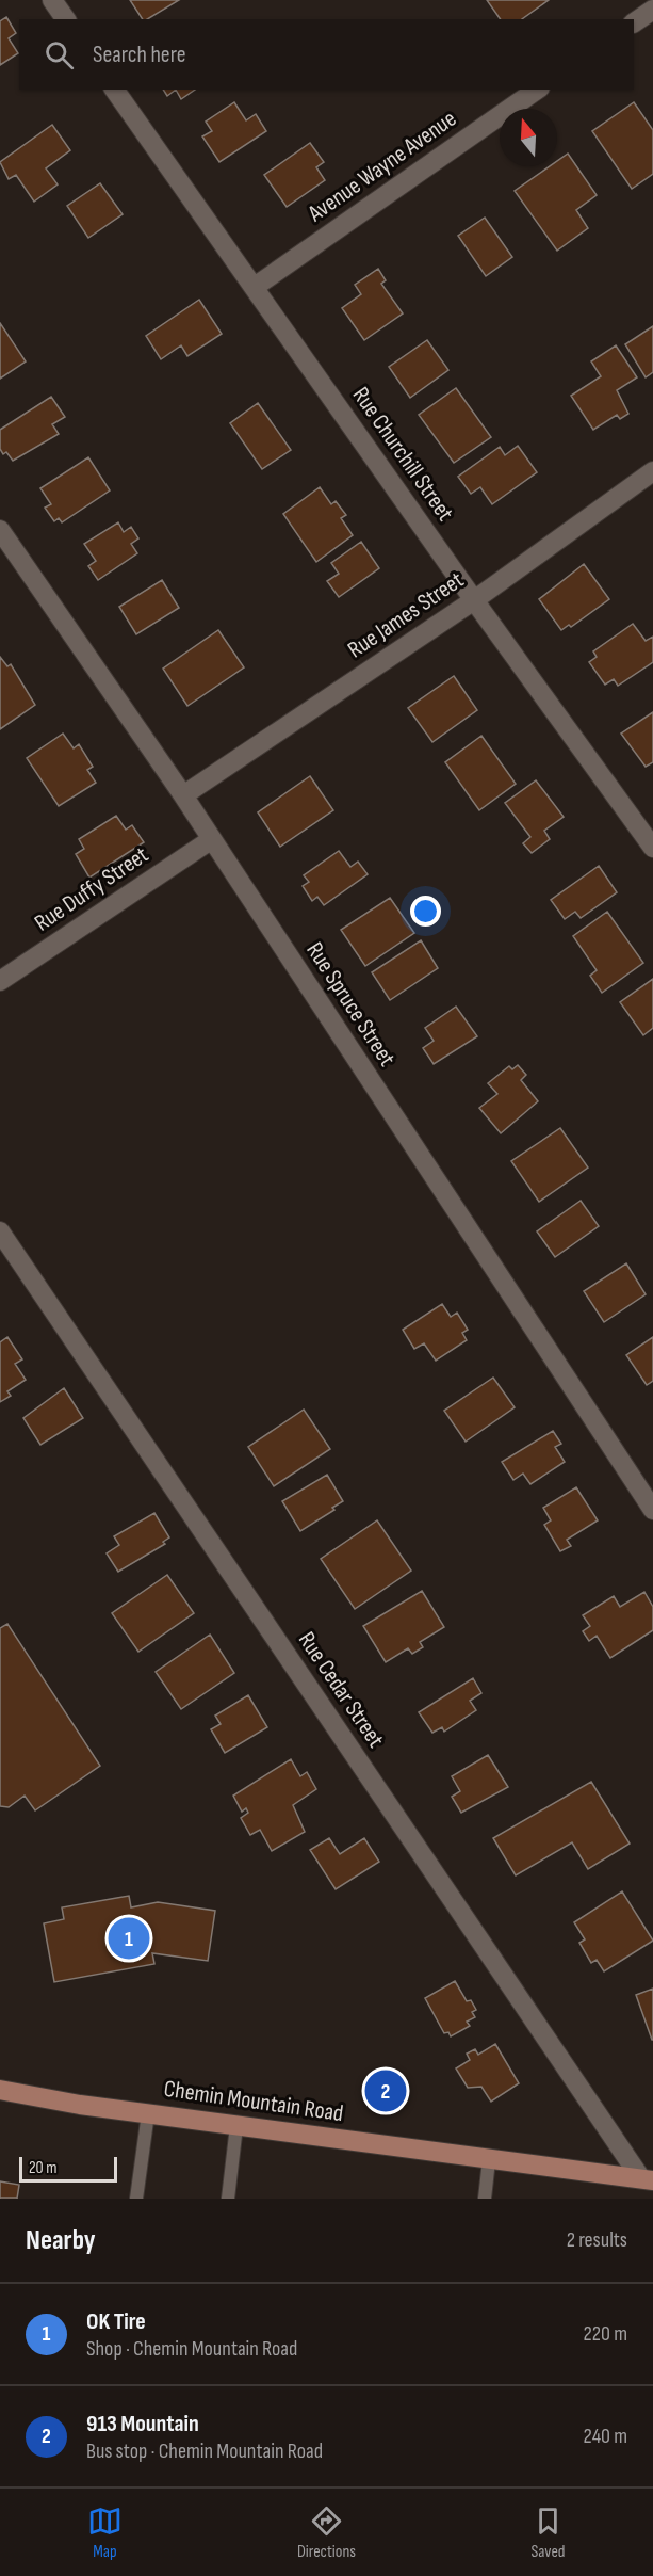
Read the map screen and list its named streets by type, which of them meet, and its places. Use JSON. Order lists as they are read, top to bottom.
{
  "streets": {
    "main road": ["Chemin Mountain Road"],
    "street": [
      "Avenue Wayne Avenue",
      "Rue Churchill Street",
      "Rue James Street",
      "Rue Duffy Street",
      "Rue Spruce Street",
      "Rue Cedar Street"
    ]
  },
  "crossings": [
    ["Avenue Wayne Avenue", "Rue Churchill Street"],
    ["Rue Churchill Street", "Rue James Street"],
    ["Rue James Street", "Rue Spruce Street"],
    ["Rue Duffy Street", "Rue Spruce Street"],
    ["Rue Cedar Street", "Chemin Mountain Road"]
  ],
  "scale_bar": "20 m",
  "north": "top",
  "page": {
    "search": "Search here",
    "pins": ["1", "2"],
    "scale": "20 m",
    "heading": ["Nearby", "2 results"],
    "list": [
      {
        "mark": "1",
        "name": "OK Tire",
        "note": "Shop · Chemin Mountain Road",
        "value": "220 m"
      },
      {
        "mark": "2",
        "name": "913 Mountain",
        "note": "Bus stop · Chemin Mountain Road",
        "value": "240 m"
      }
    ],
    "nav": ["Map", "Directions", "Saved"]
  }
}
